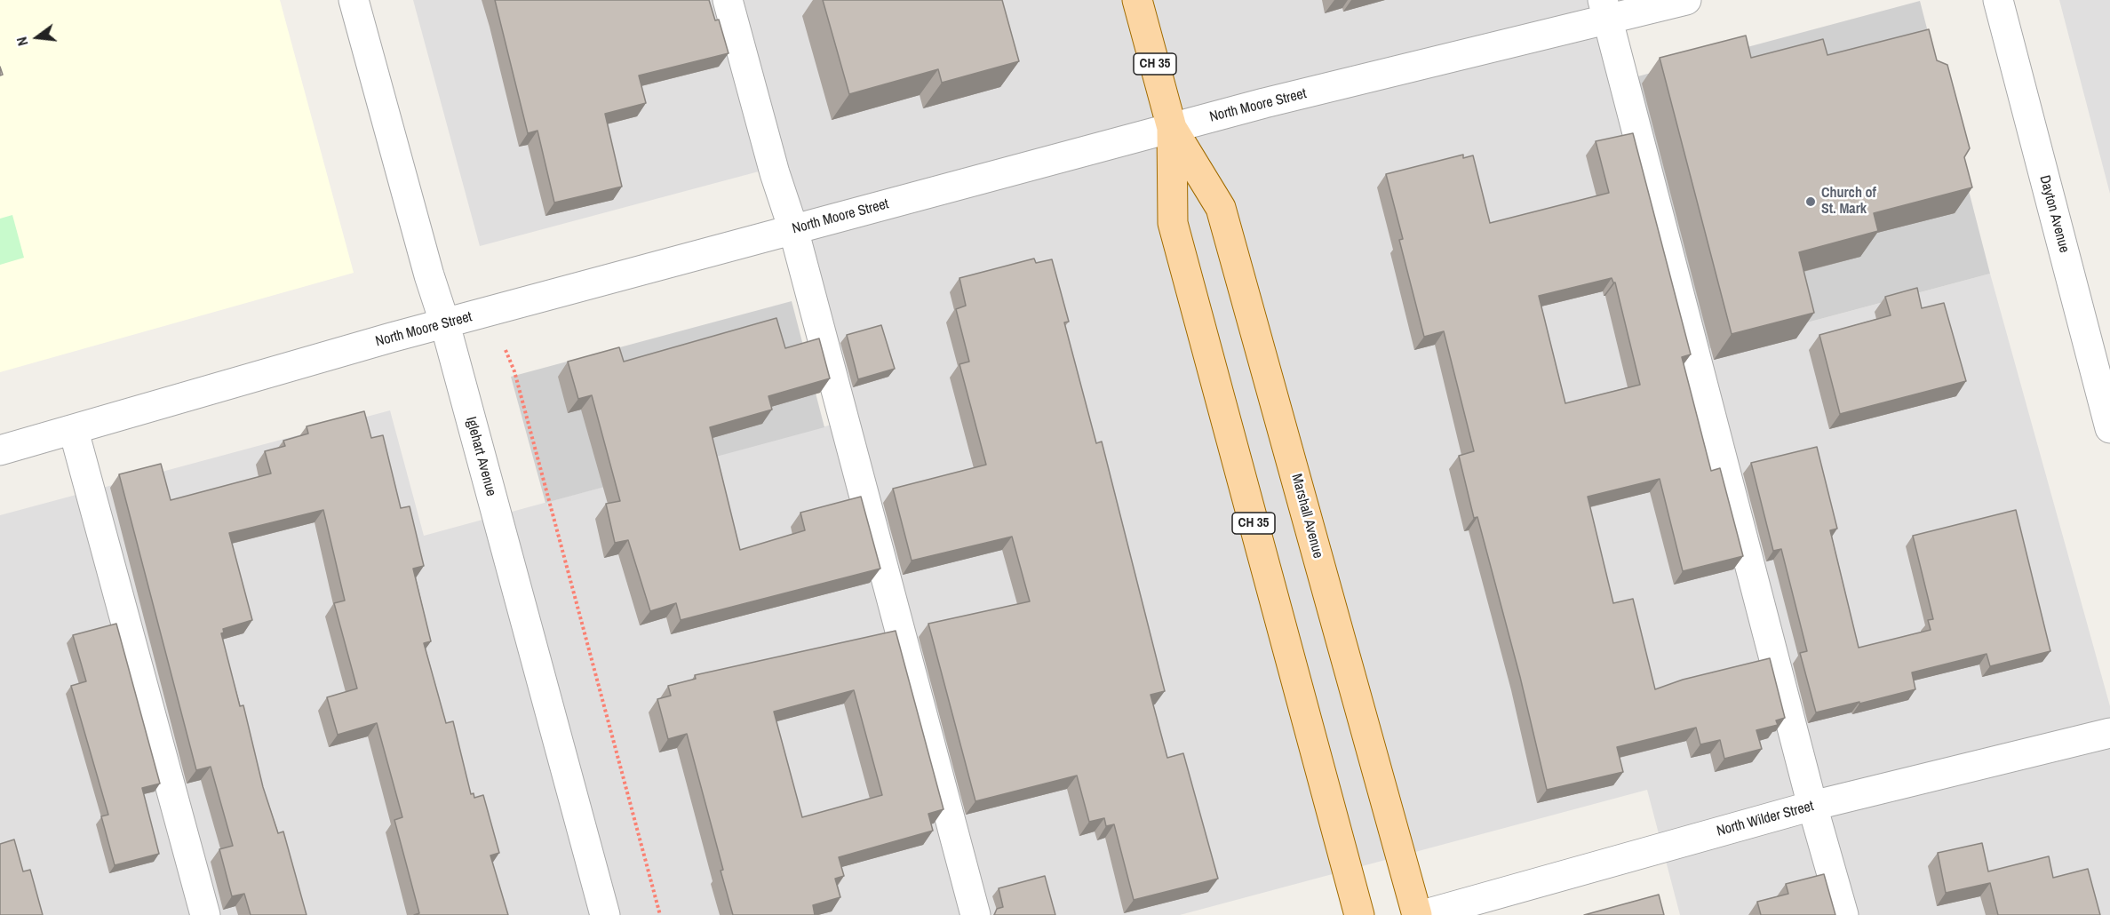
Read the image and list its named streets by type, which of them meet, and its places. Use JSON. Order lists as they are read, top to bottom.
{
  "streets": {
    "main road": ["CH 35", "Marshall Avenue"],
    "street": [
      "North Moore Street",
      "Dayton Avenue",
      "Iglehart Avenue",
      "North Wilder Street"
    ]
  },
  "crossings": [
    ["North Moore Street", "Iglehart Avenue"],
    ["North Moore Street", "Marshall Avenue"]
  ],
  "places": ["Church of St. Mark"],
  "north": "left"
}
